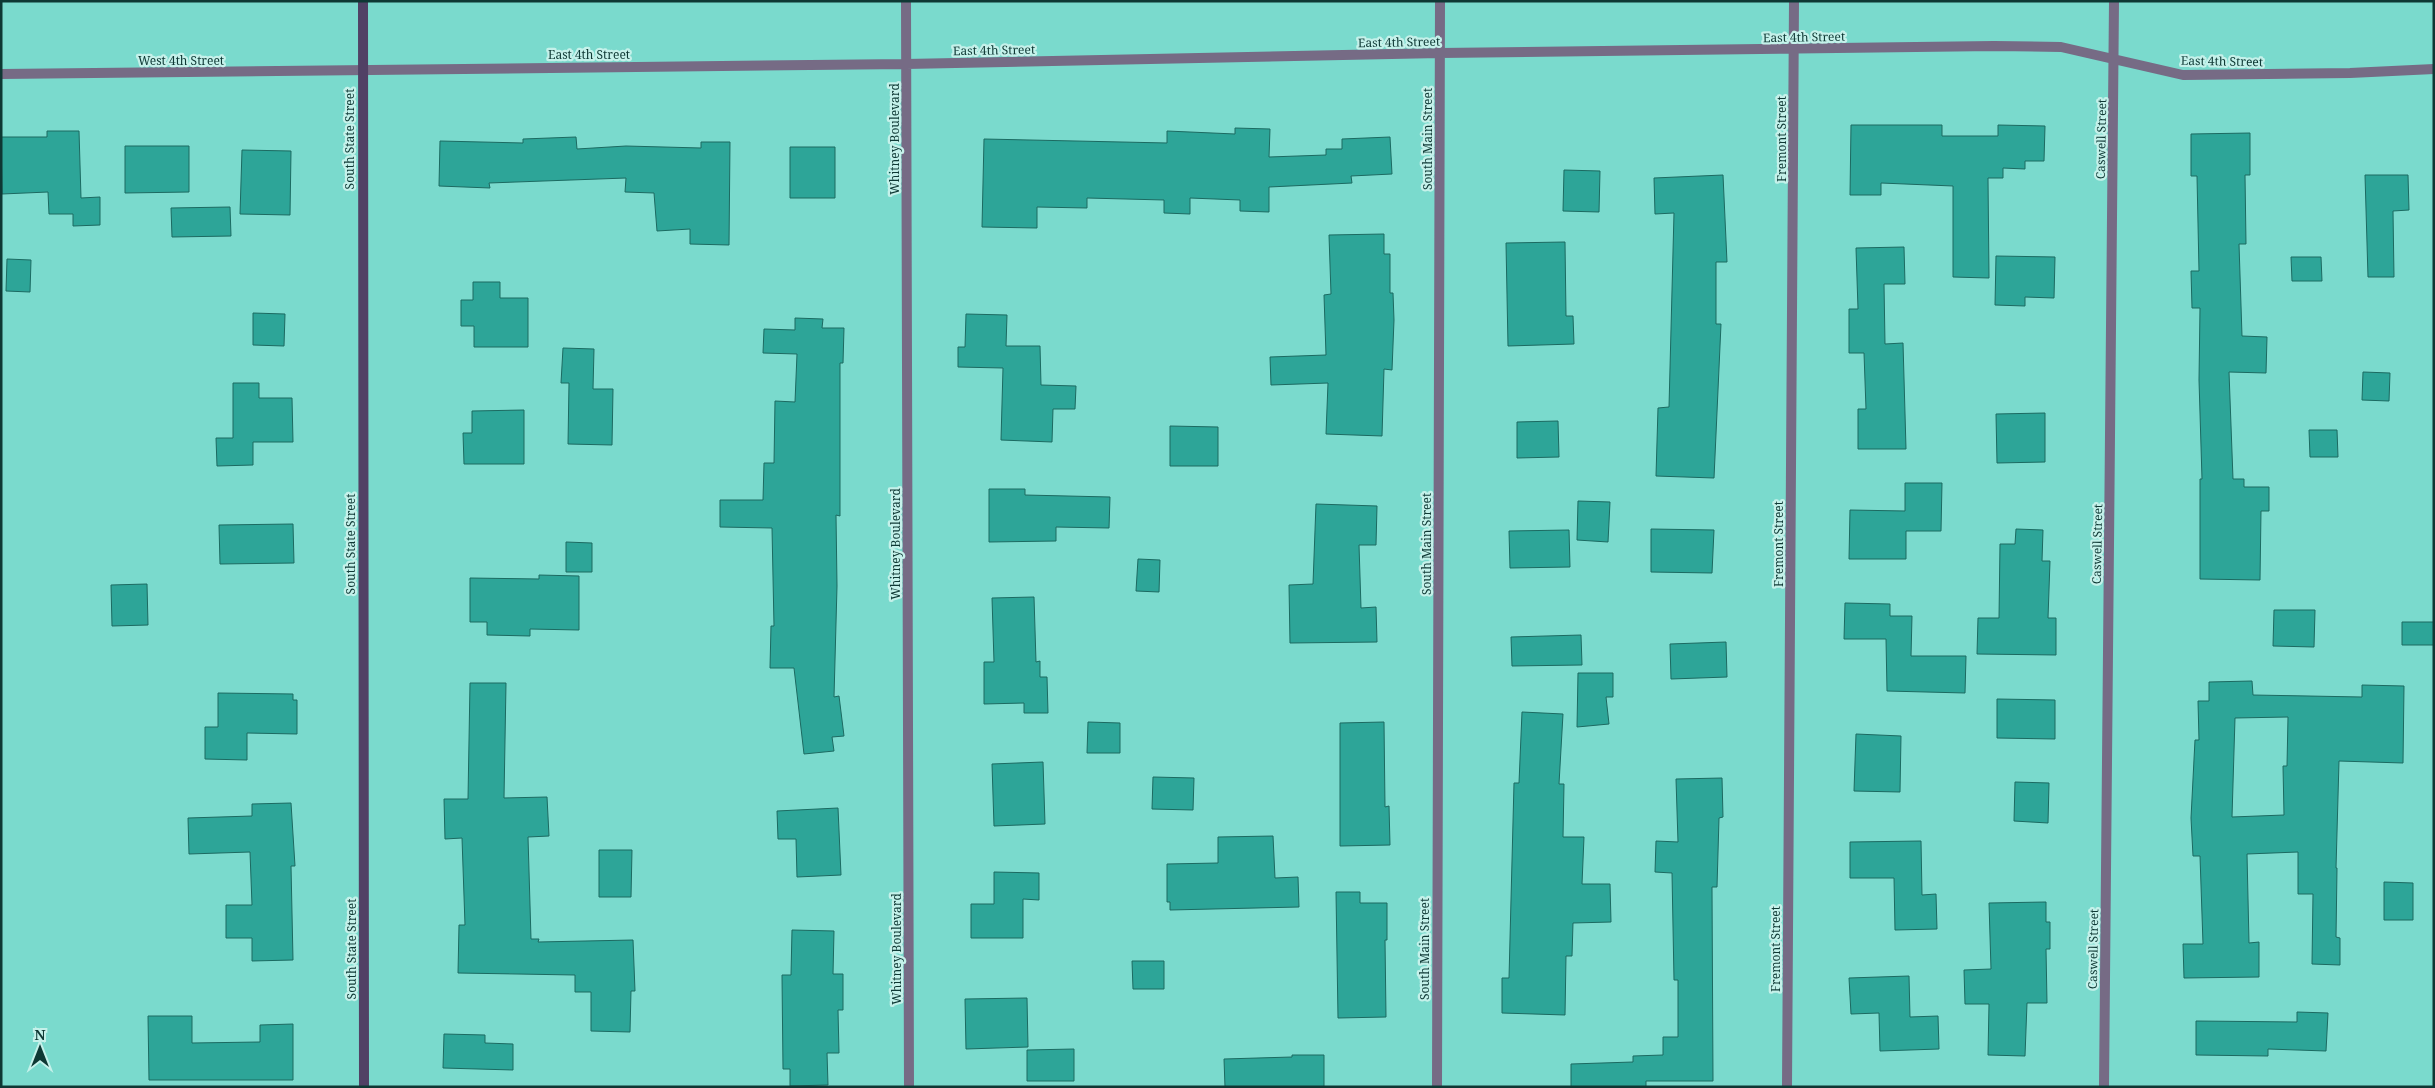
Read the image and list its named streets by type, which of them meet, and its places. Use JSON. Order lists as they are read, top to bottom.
{
  "streets": {
    "main road": ["South State Street"],
    "street": [
      "East 4th Street",
      "West 4th Street",
      "Whitney Boulevard",
      "South Main Street",
      "Fremont Street",
      "Caswell Street"
    ]
  },
  "crossings": [
    ["East 4th Street", "West 4th Street"],
    ["East 4th Street", "South State Street"],
    ["East 4th Street", "Whitney Boulevard"],
    ["East 4th Street", "South Main Street"],
    ["East 4th Street", "Fremont Street"],
    ["East 4th Street", "Caswell Street"],
    ["West 4th Street", "South State Street"]
  ],
  "north": "top"
}
